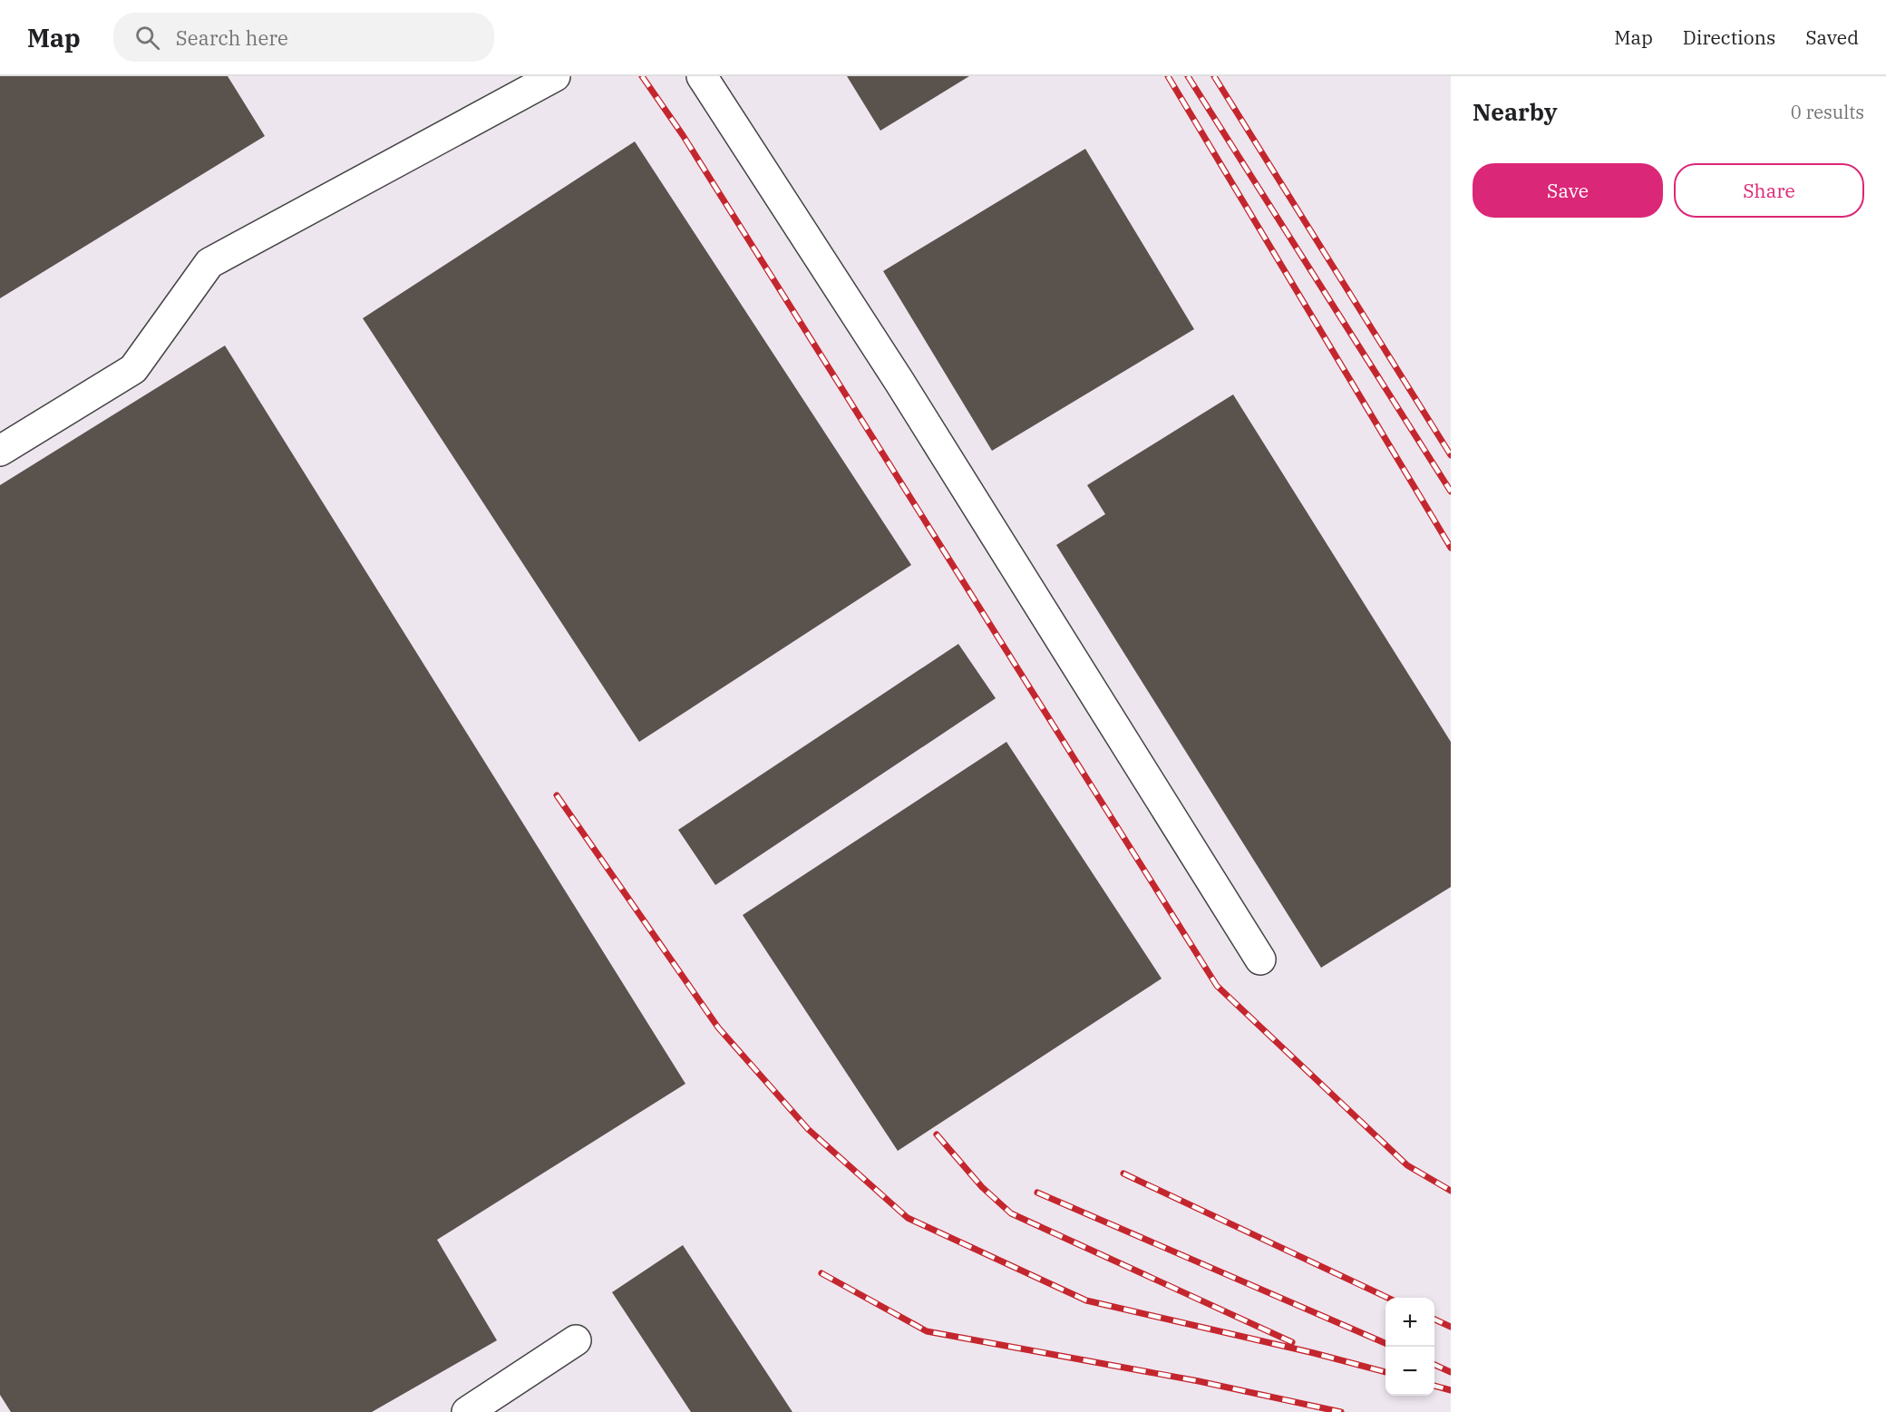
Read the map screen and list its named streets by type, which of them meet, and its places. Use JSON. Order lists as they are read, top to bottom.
{
  "page": {
    "header": "Map",
    "search": "Search here",
    "nav": ["Map", "Directions", "Saved"],
    "heading": ["Nearby", "0 results"],
    "buttons": ["Save", "Share"],
    "map_buttons": ["+", "−"]
  }
}
